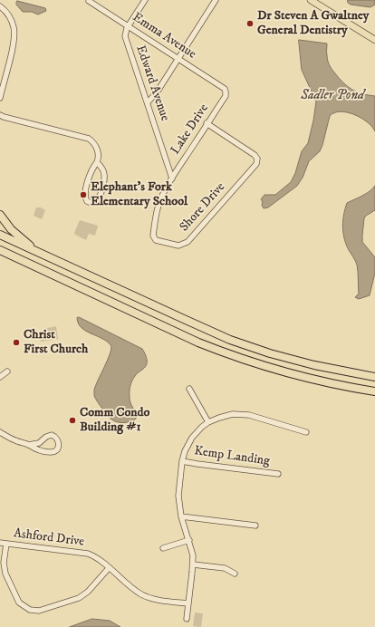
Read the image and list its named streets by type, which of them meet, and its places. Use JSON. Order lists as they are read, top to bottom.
{
  "streets": {
    "street": [
      "Emma Avenue",
      "Edward Avenue",
      "Lake Drive",
      "Shore Drive",
      "Kemp Landing",
      "Ashford Drive"
    ]
  },
  "crossings": [
    ["Emma Avenue", "Edward Avenue"],
    ["Emma Avenue", "Lake Drive"],
    ["Edward Avenue", "Lake Drive"],
    ["Edward Avenue", "Shore Drive"],
    ["Lake Drive", "Shore Drive"]
  ],
  "water": ["Sadler Pond"],
  "places": [
    "Dr Steven A Gwaltney General Dentistry",
    "Elephant's Fork Elementary School",
    "Christ First Church",
    "Comm Condo Building #1"
  ]
}
